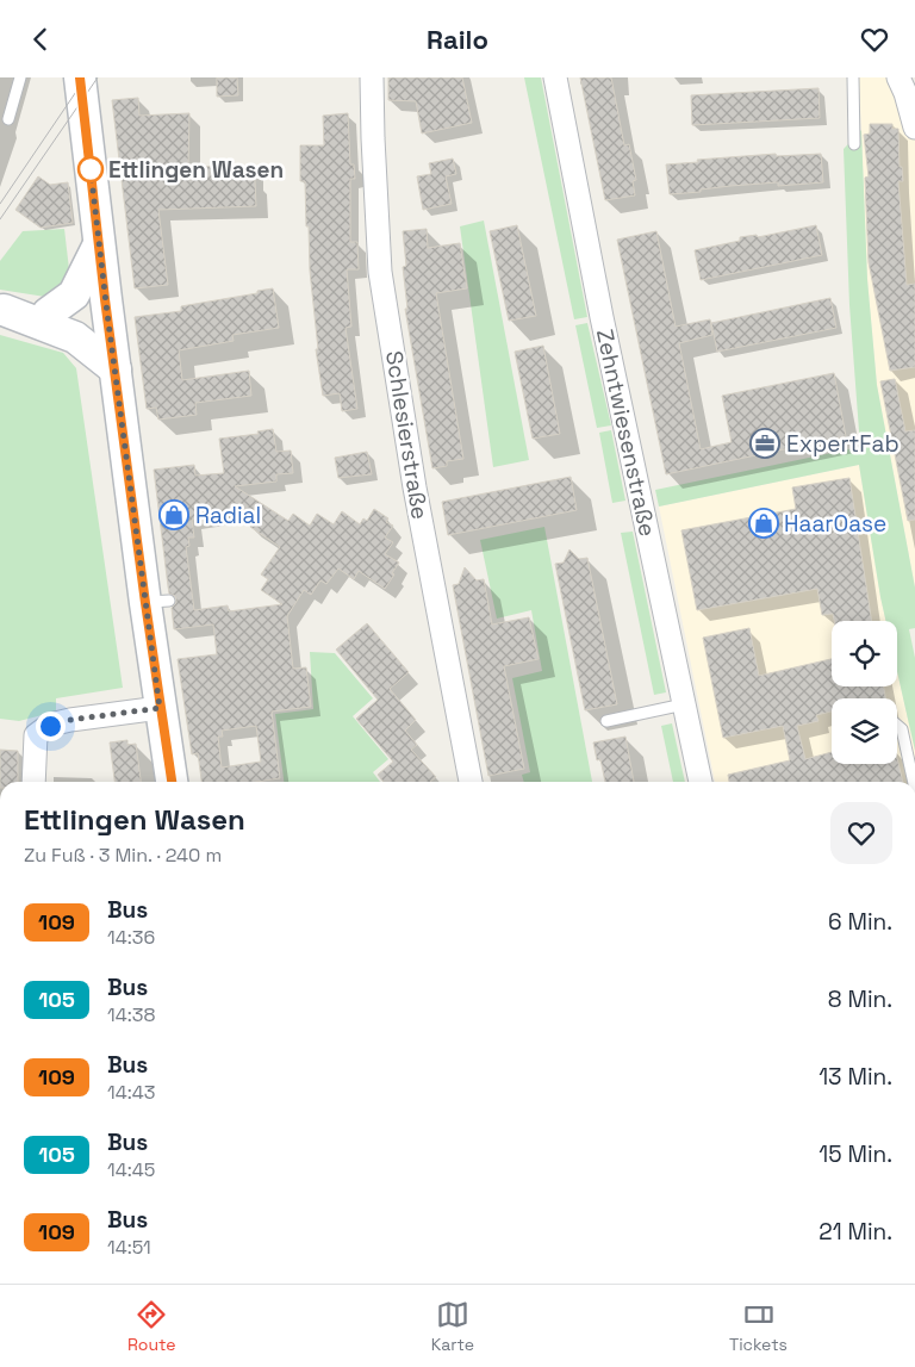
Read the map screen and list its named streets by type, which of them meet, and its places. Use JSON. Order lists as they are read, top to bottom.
{
  "streets": {
    "street": ["Zehntwiesenstraße", "Schlesierstraße"]
  },
  "places": {
    "other": ["Ettlingen Wasen"],
    "office": ["ExpertFab"],
    "shop": ["Radial", "HaarOase"]
  },
  "lines": ["bus line 109"],
  "page": {
    "header": "Railo",
    "heading": ["Ettlingen Wasen", "Zu Fuß · 3 Min. · 240 m"],
    "list": [
      {
        "mark": "109",
        "name": "Bus",
        "note": "14:36",
        "value": "6 Min."
      },
      {
        "mark": "105",
        "name": "Bus",
        "note": "14:38",
        "value": "8 Min."
      },
      {
        "mark": "109",
        "name": "Bus",
        "note": "14:43",
        "value": "13 Min."
      },
      {
        "mark": "105",
        "name": "Bus",
        "note": "14:45",
        "value": "15 Min."
      },
      {
        "mark": "109",
        "name": "Bus",
        "note": "14:51",
        "value": "21 Min."
      }
    ],
    "tabs": ["Route", "Karte", "Tickets"]
  }
}
